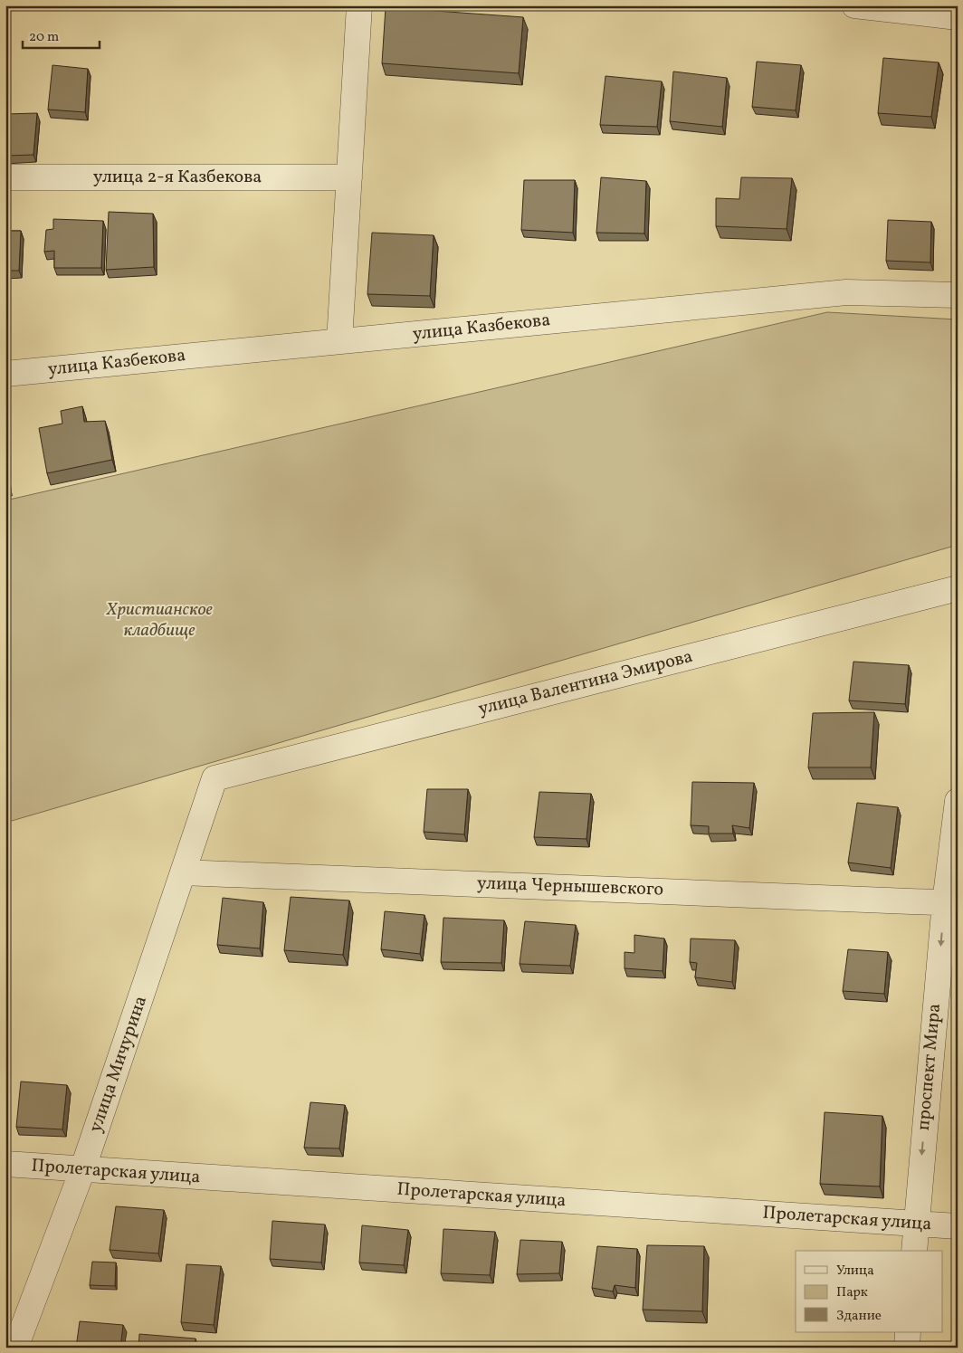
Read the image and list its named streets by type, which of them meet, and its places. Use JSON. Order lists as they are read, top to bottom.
{
  "streets": {
    "street": [
      "улица 2-я Казбекова",
      "улица Казбекова",
      "улица Валентина Эмирова",
      "улица Чернышевского",
      "улица Мичурина",
      "проспект Мира",
      "Пролетарская улица"
    ]
  },
  "crossings": [
    ["улица Валентина Эмирова", "улица Мичурина"],
    ["улица Чернышевского", "улица Мичурина"],
    ["улица Чернышевского", "проспект Мира"],
    ["улица Мичурина", "Пролетарская улица"],
    ["проспект Мира", "Пролетарская улица"]
  ],
  "one_way": ["проспект Мира"],
  "parks": ["Христианское кладбище"],
  "legend": ["Улица", "Парк", "Здание"],
  "scale_bar": "20 m"
}
